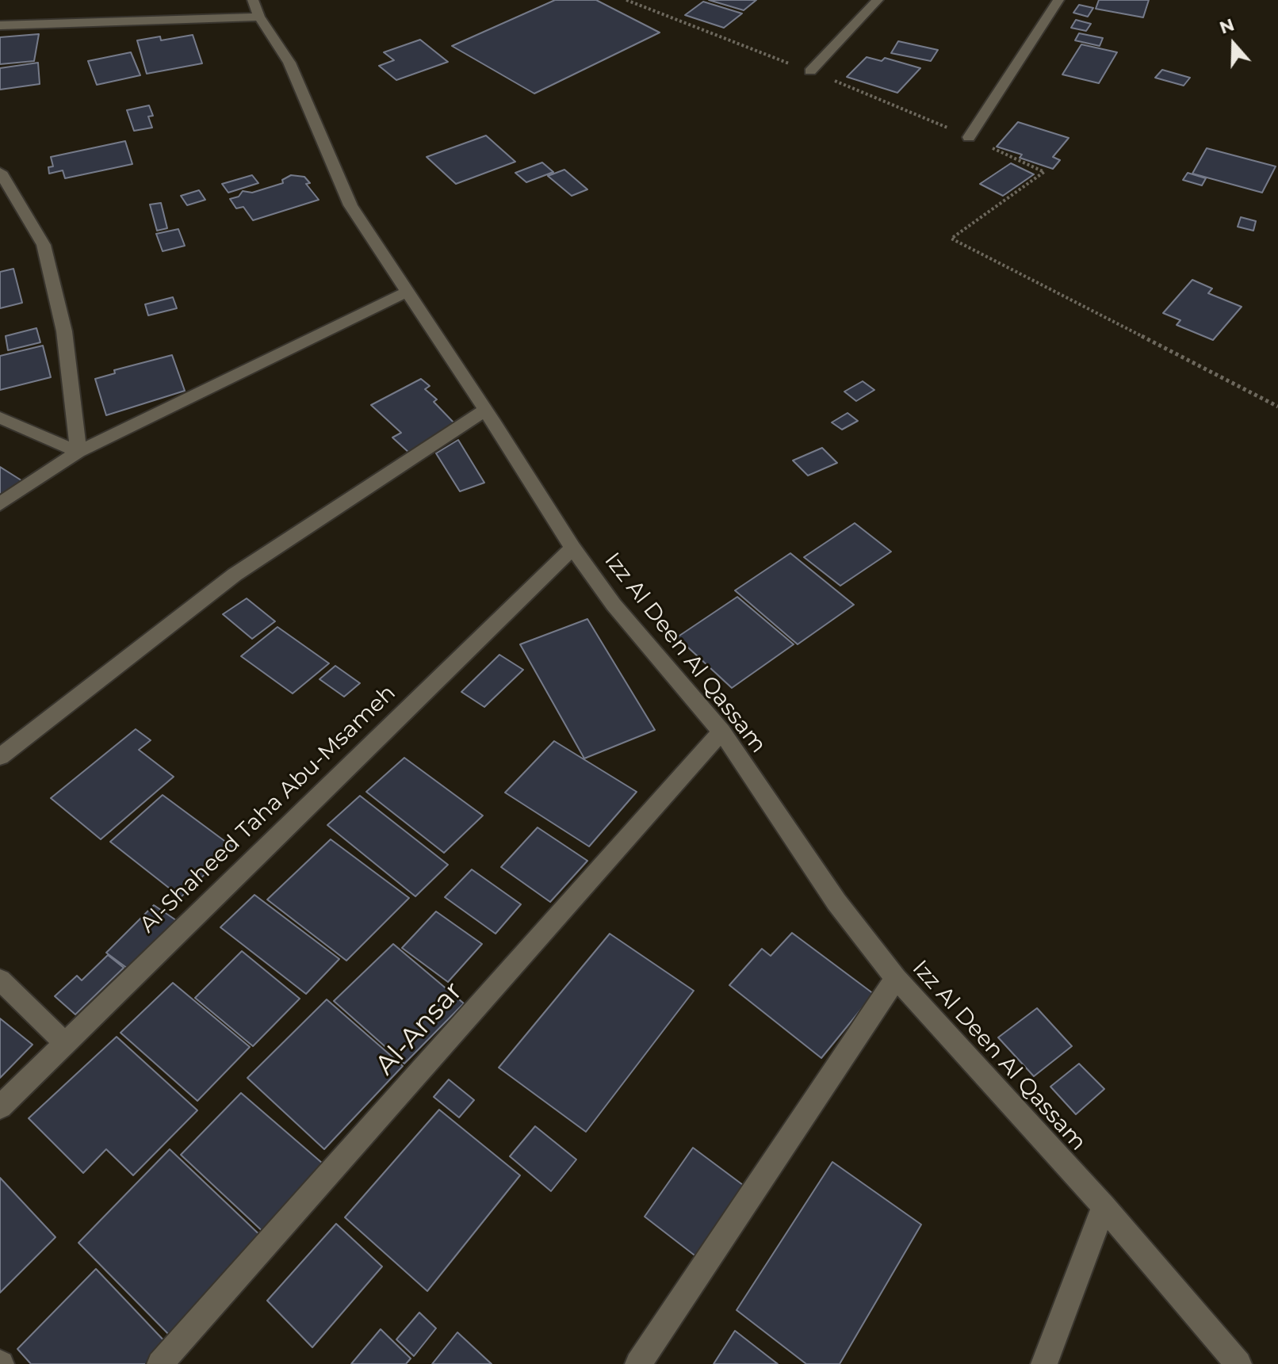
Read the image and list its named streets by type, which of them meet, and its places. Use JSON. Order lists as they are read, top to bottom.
{
  "streets": {
    "street": ["Izz Al Deen Al Qassam", "Al-Shaheed Taha Abu-Msameh", "Al-Ansar"]
  },
  "crossings": [
    ["Izz Al Deen Al Qassam", "Al-Shaheed Taha Abu-Msameh"],
    ["Izz Al Deen Al Qassam", "Al-Ansar"]
  ],
  "north": "top"
}
